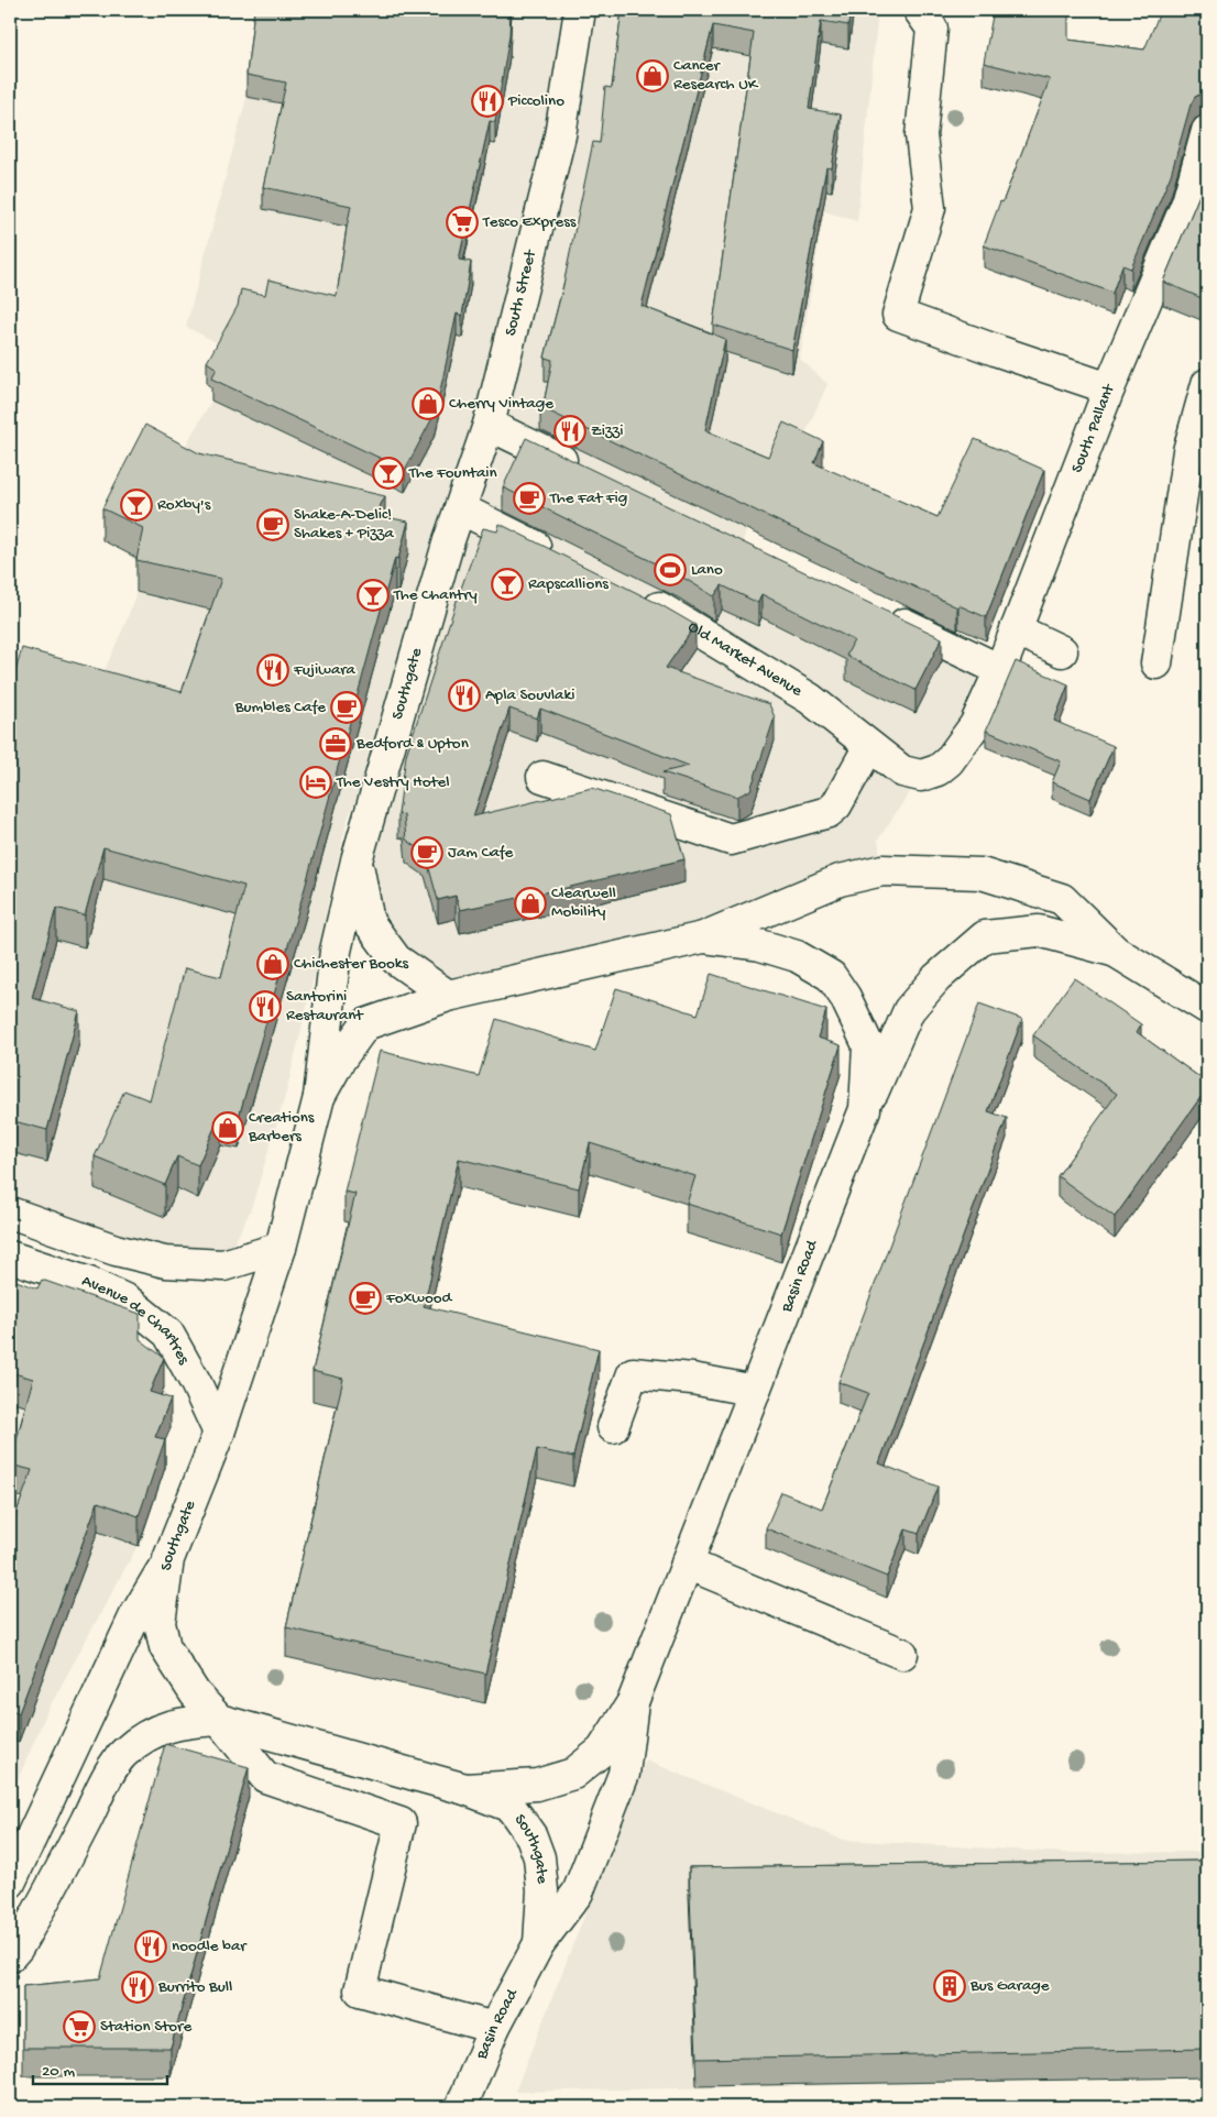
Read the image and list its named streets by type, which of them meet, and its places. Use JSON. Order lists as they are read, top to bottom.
{
  "streets": {
    "main road": [
      "South Street",
      "South Pallant",
      "Old Market Avenue",
      "Southgate",
      "Basin Road",
      "Avenue de Chartres"
    ]
  },
  "crossings": [
    ["South Street", "Southgate"],
    ["South Pallant", "Old Market Avenue"],
    ["Southgate", "Basin Road"],
    ["Southgate", "Avenue de Chartres"]
  ],
  "places": {
    "shop": [
      "Cancer Research UK",
      "Cherry Vintage",
      "Clearwell Mobility",
      "Chichester Books",
      "Creations Barbers"
    ],
    "restaurant": [
      "Piccolino",
      "Zizzi",
      "Fujiwara",
      "Apla Souvlaki",
      "Santorini Restaurant",
      "noodle bar",
      "Burrito Bull"
    ],
    "supermarket": ["Tesco Express", "Station Store"],
    "bar": [
      "The Fountain",
      "Roxby's",
      "Rapscallions",
      "The Chantry"
    ],
    "cafe": [
      "The Fat Fig",
      "Shake-A-Delic! Shakes + Pizza",
      "Bumbles Cafe",
      "Jam Cafe",
      "Foxwood"
    ],
    "sports": ["Lano"],
    "office": ["Bedford & Upton"],
    "hotel": ["The Vestry Hotel"],
    "building": ["Bus Garage"]
  },
  "scale_bar": "20 m"
}
